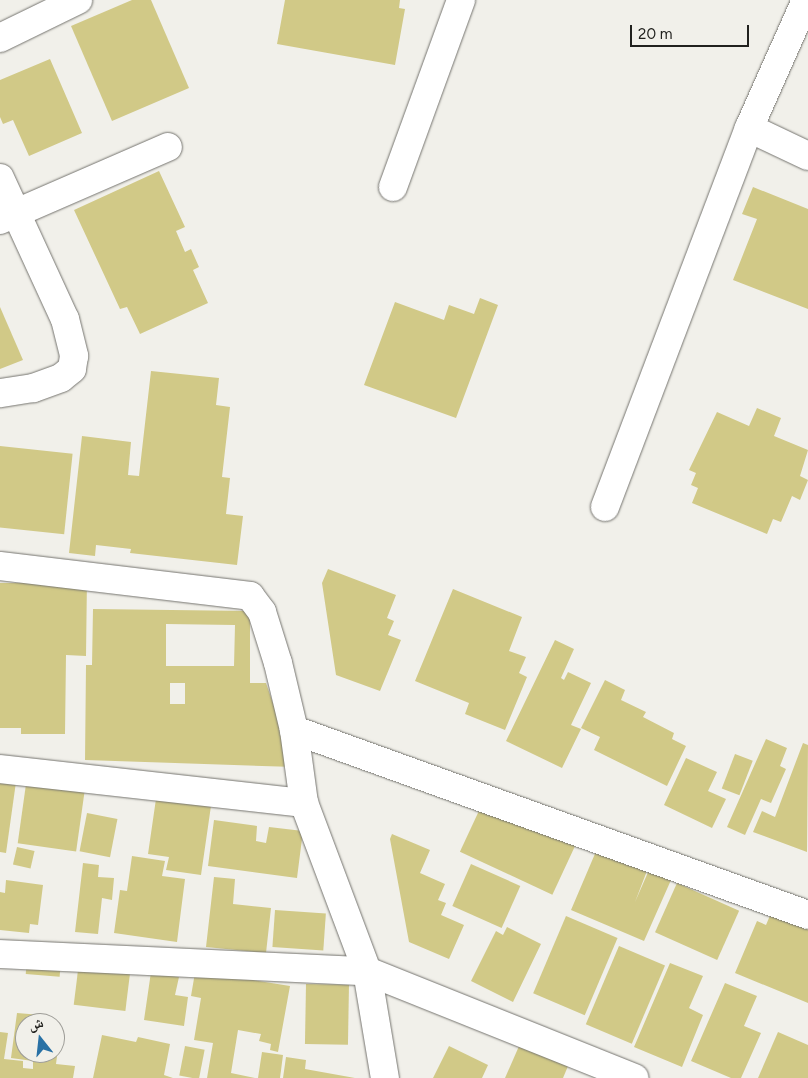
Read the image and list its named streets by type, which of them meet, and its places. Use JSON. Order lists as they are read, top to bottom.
{
  "scale_bar": "20 m",
  "north": "top"
}
